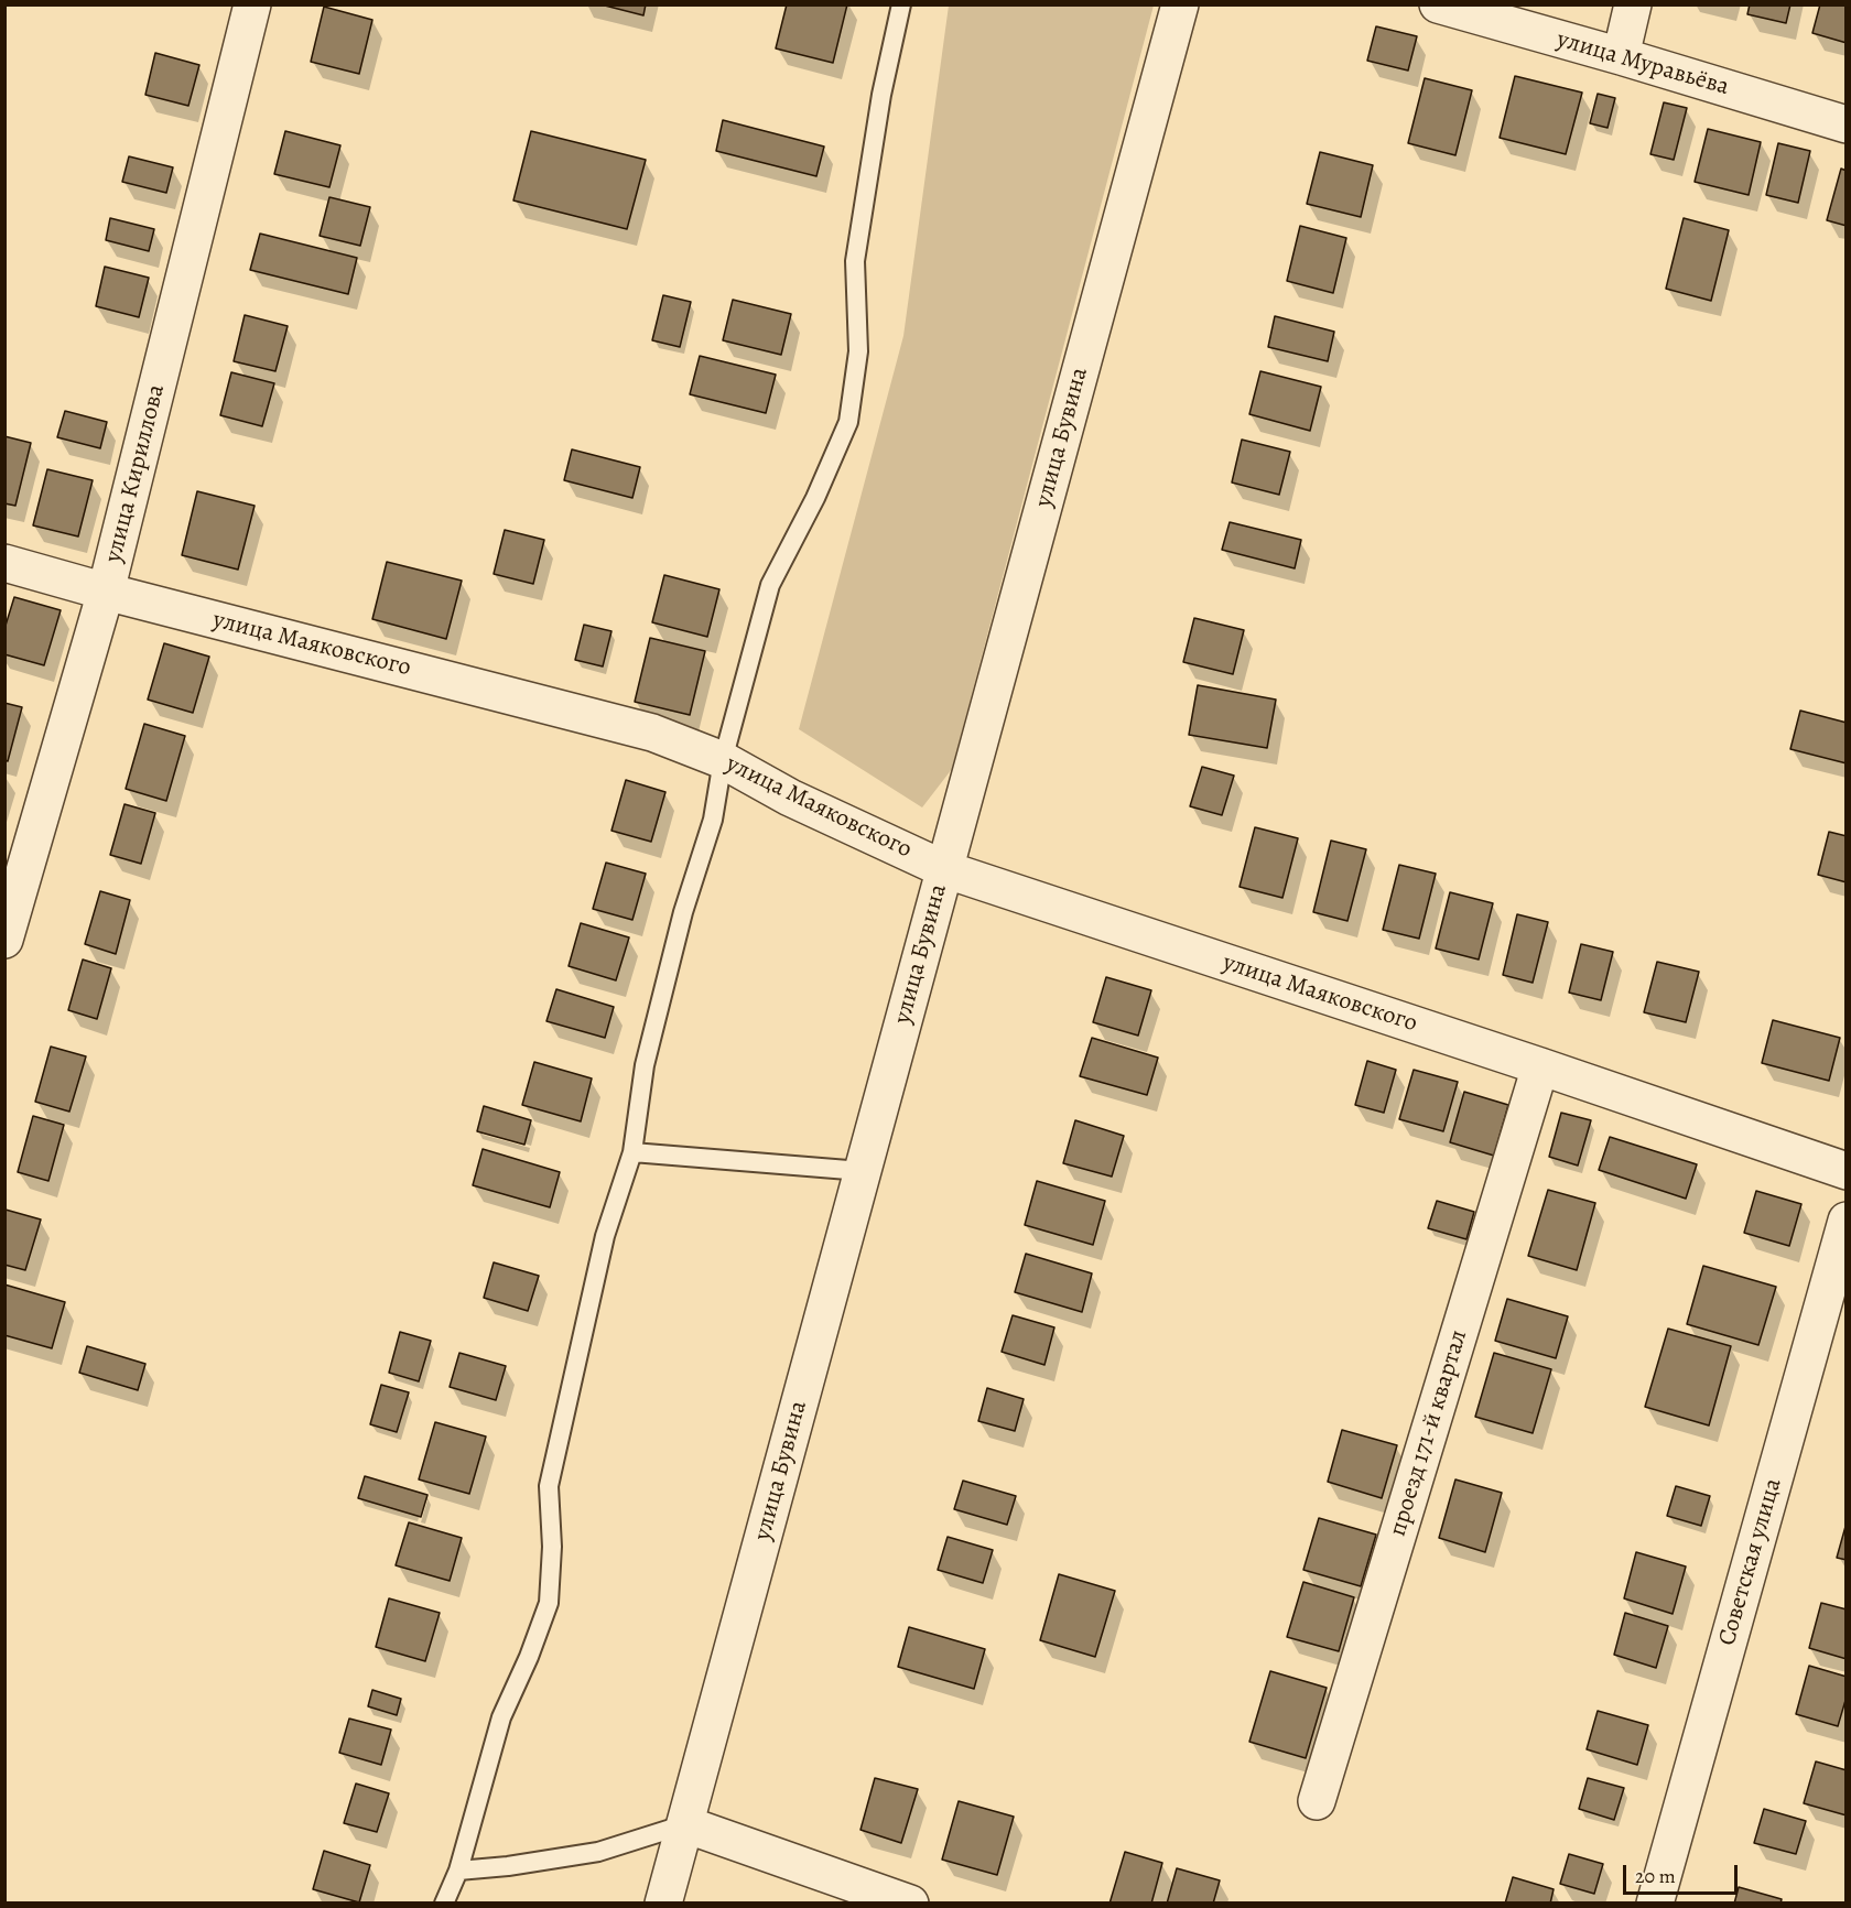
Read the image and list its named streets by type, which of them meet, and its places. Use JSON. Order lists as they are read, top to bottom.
{
  "streets": {
    "street": [
      "улица Муравьёва",
      "улица Бувина",
      "улица Кириллова",
      "улица Маяковского",
      "проезд 171-й квартал",
      "Советская улица"
    ]
  },
  "crossings": [
    ["улица Бувина", "улица Маяковского"],
    ["улица Кириллова", "улица Маяковского"],
    ["улица Маяковского", "проезд 171-й квартал"]
  ],
  "scale_bar": "20 m"
}
